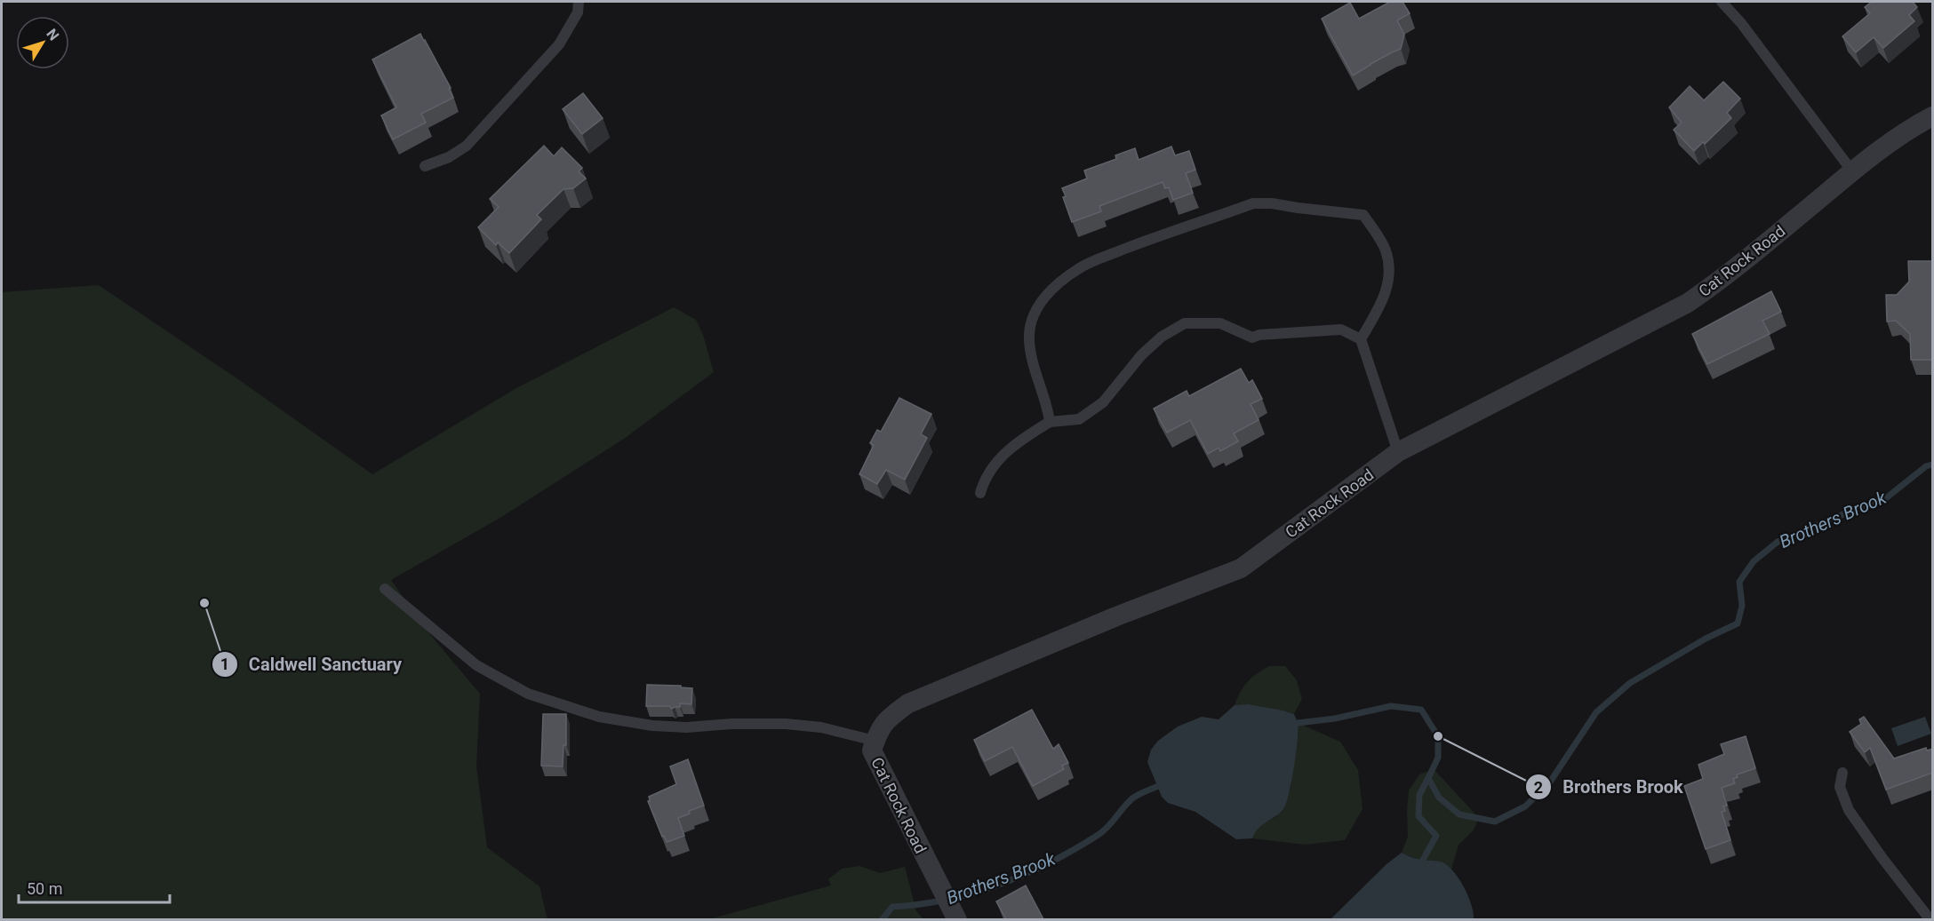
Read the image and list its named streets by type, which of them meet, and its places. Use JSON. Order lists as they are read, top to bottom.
{
  "streets": {
    "street": ["Cat Rock Road"]
  },
  "water": ["Brothers Brook"],
  "places": ["Caldwell Sanctuary", "Brothers Brook"],
  "scale_bar": "50 m",
  "north": "top right"
}
